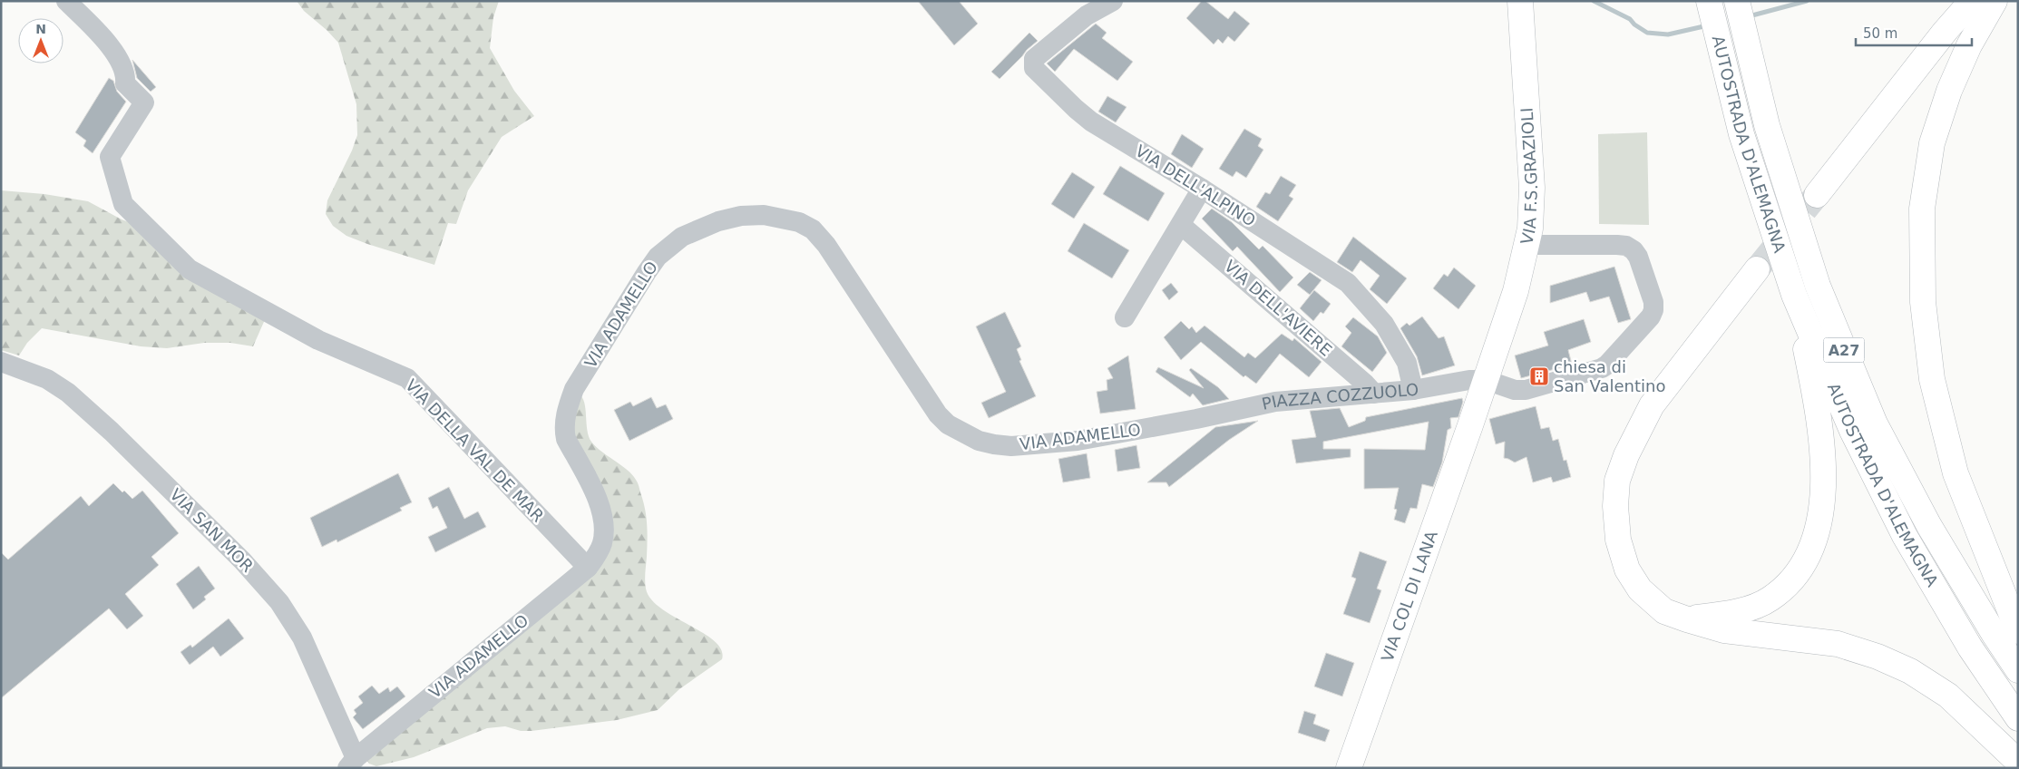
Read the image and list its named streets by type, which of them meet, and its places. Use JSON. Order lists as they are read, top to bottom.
{
  "streets": {
    "main road": [
      "AUTOSTRADA D'ALEMAGNA",
      "VIA F.S.GRAZIOLI",
      "A27",
      "VIA COL DI LANA"
    ],
    "street": [
      "VIA DELL'ALPINO",
      "VIA DELL'AVIERE",
      "VIA ADAMELLO",
      "PIAZZA COZZUOLO",
      "VIA DELLA VAL DE MAR",
      "VIA SAN MOR"
    ]
  },
  "crossings": [
    ["AUTOSTRADA D'ALEMAGNA", "A27"],
    ["VIA F.S.GRAZIOLI", "PIAZZA COZZUOLO"],
    ["VIA F.S.GRAZIOLI", "VIA COL DI LANA"],
    ["VIA DELL'ALPINO", "PIAZZA COZZUOLO"],
    ["VIA DELL'AVIERE", "PIAZZA COZZUOLO"],
    ["VIA ADAMELLO", "PIAZZA COZZUOLO"],
    ["VIA ADAMELLO", "VIA DELLA VAL DE MAR"],
    ["VIA ADAMELLO", "VIA SAN MOR"],
    ["PIAZZA COZZUOLO", "VIA COL DI LANA"]
  ],
  "places": {
    "building": ["chiesa di San Valentino"]
  },
  "scale_bar": "50 m",
  "north": "top"
}
